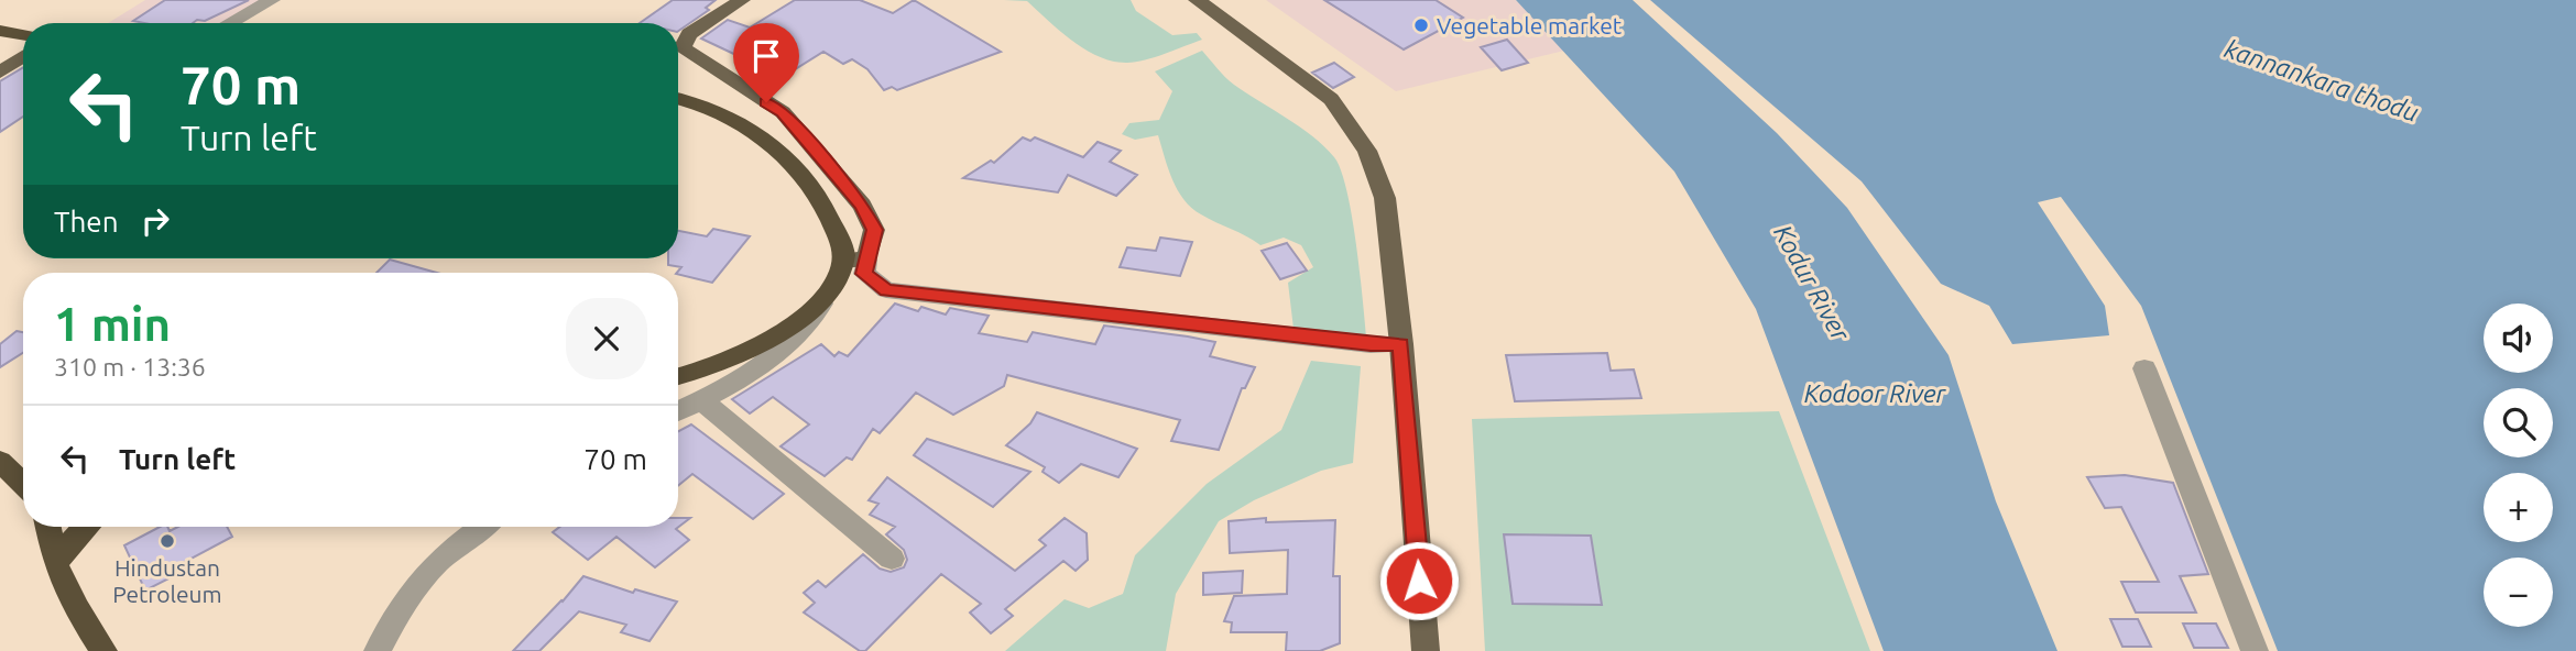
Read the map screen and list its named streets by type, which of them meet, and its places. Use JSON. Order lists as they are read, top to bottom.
{
  "water": ["kannankara thodu", "Kodur River", "Kodoor River"],
  "places": ["Vegetable market", "Hindustan Petroleum"],
  "page": {
    "turn": ["70 m", "Turn left"],
    "then": "Then",
    "heading": ["1 min", "310 m · 13:36"],
    "map_buttons": ["+", "−"],
    "list": [
      {
        "name": "Turn left",
        "value": "70 m"
      }
    ]
  }
}
